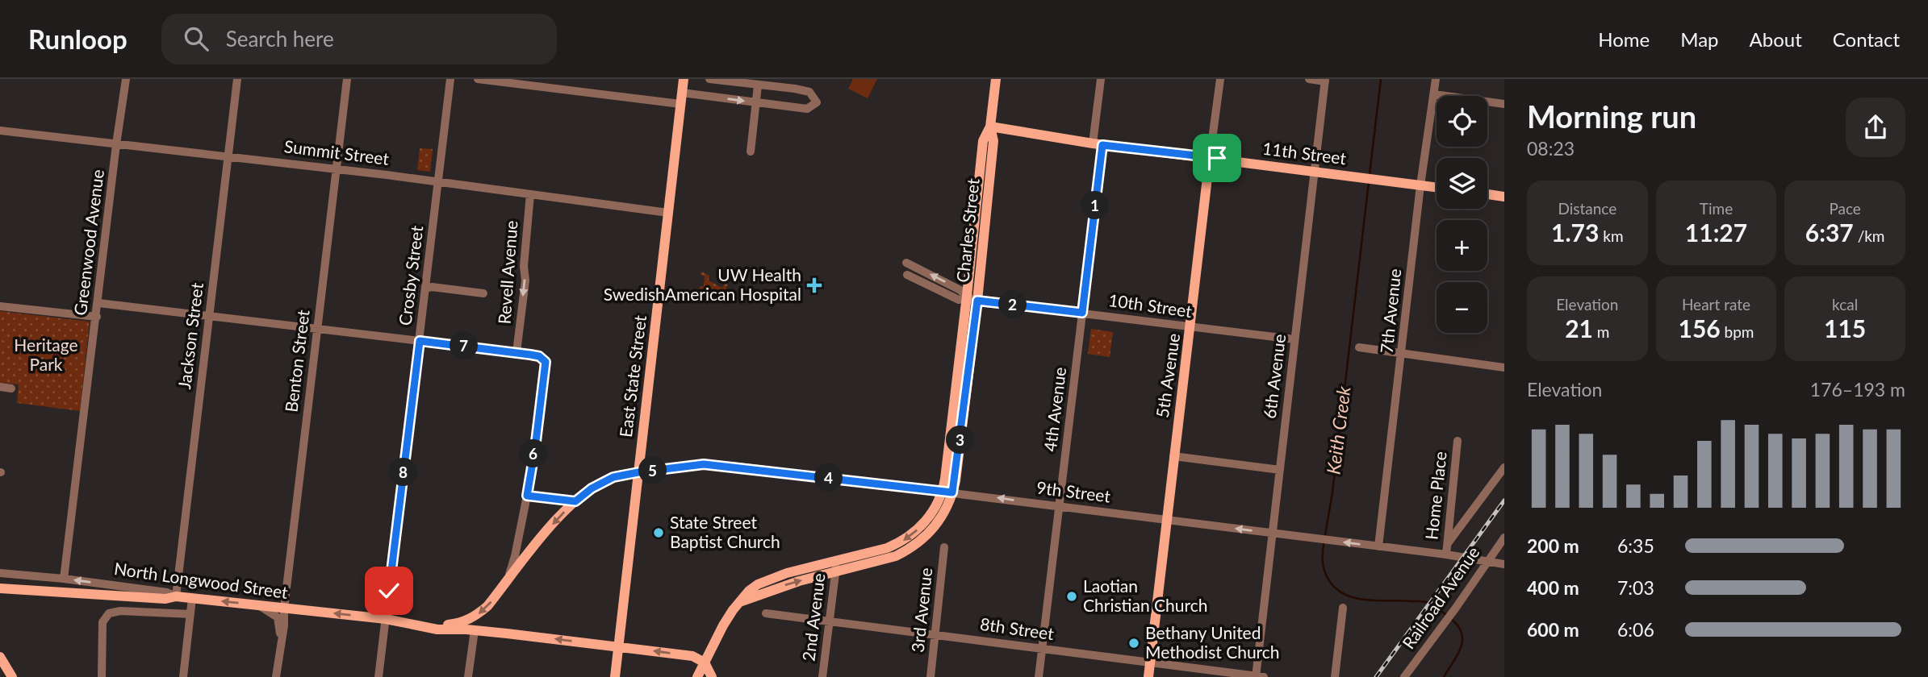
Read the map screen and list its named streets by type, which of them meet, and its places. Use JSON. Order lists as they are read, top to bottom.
{
  "streets": {
    "main road": [
      "11th Street",
      "Charles Street",
      "5th Avenue",
      "East State Street",
      "North Longwood Street"
    ],
    "street": [
      "Summit Street",
      "Greenwood Avenue",
      "Revell Avenue",
      "Crosby Street",
      "10th Street",
      "7th Avenue",
      "Jackson Street",
      "Benton Street",
      "6th Avenue",
      "4th Avenue",
      "9th Street",
      "Home Place",
      "Railroad Avenue",
      "3rd Avenue",
      "2nd Avenue",
      "8th Street"
    ]
  },
  "crossings": [
    ["Summit Street", "Greenwood Avenue"],
    ["Summit Street", "Revell Avenue"],
    ["Summit Street", "Crosby Street"],
    ["Summit Street", "Jackson Street"],
    ["Summit Street", "Benton Street"],
    ["Summit Street", "East State Street"],
    ["11th Street", "Charles Street"],
    ["11th Street", "7th Avenue"],
    ["11th Street", "5th Avenue"],
    ["11th Street", "6th Avenue"],
    ["11th Street", "4th Avenue"],
    ["Charles Street", "10th Street"],
    ["Charles Street", "9th Street"],
    ["Charles Street", "North Longwood Street"],
    ["Charles Street", "2nd Avenue"],
    ["Greenwood Avenue", "North Longwood Street"],
    ["Crosby Street", "North Longwood Street"],
    ["10th Street", "5th Avenue"],
    ["10th Street", "6th Avenue"],
    ["10th Street", "4th Avenue"],
    ["7th Avenue", "9th Street"],
    ["Jackson Street", "North Longwood Street"],
    ["Benton Street", "North Longwood Street"],
    ["5th Avenue", "9th Street"],
    ["5th Avenue", "8th Street"],
    ["East State Street", "9th Street"],
    ["East State Street", "North Longwood Street"],
    ["6th Avenue", "9th Street"],
    ["6th Avenue", "8th Street"],
    ["4th Avenue", "9th Street"],
    ["4th Avenue", "8th Street"],
    ["9th Street", "Home Place"],
    ["9th Street", "North Longwood Street"],
    ["9th Street", "Railroad Avenue"],
    ["3rd Avenue", "8th Street"],
    ["2nd Avenue", "8th Street"]
  ],
  "one_way": ["Revell Avenue", "North Longwood Street"],
  "water": ["Keith Creek"],
  "parks": ["Heritage Park"],
  "places": {
    "health": ["UW Health SwedishAmerican Hospital"],
    "other": ["State Street Baptist Church", "Laotian Christian Church", "Bethany United Methodist Church"]
  },
  "page": {
    "header": "Runloop",
    "search": "Search here",
    "nav": [
      "Home",
      "Map",
      "About",
      "Contact"
    ],
    "heading": ["Morning run", "08:23"],
    "map_buttons": ["+", "−"],
    "stats": [
      ["Distance", "1.73 km"],
      ["Time", "11:27"],
      ["Pace", "6:37 /km"],
      ["Elevation", "21 m"],
      ["Heart rate", "156 bpm"],
      ["kcal", "115"]
    ],
    "pins": [
      "1",
      "2",
      "7",
      "3",
      "6",
      "5",
      "8",
      "4"
    ],
    "chart": ["Elevation", "176–193 m"],
    "list": [
      {
        "name": "200 m",
        "note": "6:35"
      },
      {
        "name": "400 m",
        "note": "7:03"
      },
      {
        "name": "600 m",
        "note": "6:06"
      }
    ]
  }
}
